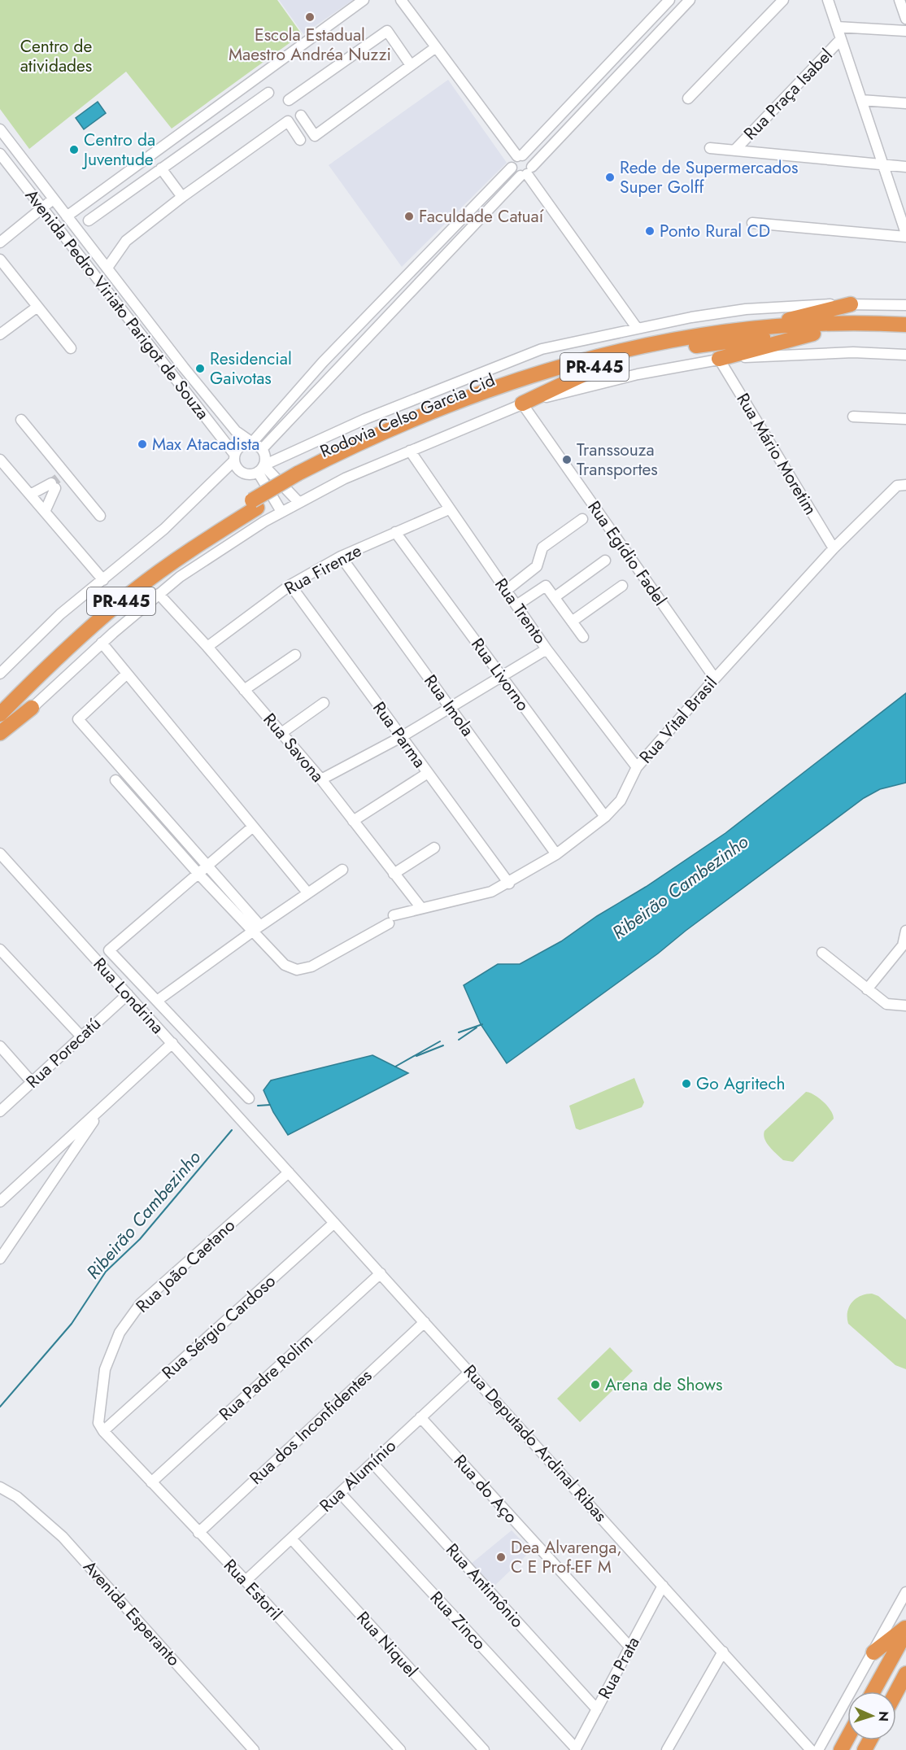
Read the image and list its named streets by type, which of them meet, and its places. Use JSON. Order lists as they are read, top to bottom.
{
  "streets": {
    "highway": ["PR-445", "Rodovia Celso Garcia Cid"],
    "street": [
      "Rua Praça Isabel",
      "Avenida Pedro Viriato Parigot de Souza",
      "Rua Mário Moretim",
      "Rua Egídio Fadel",
      "Rua Firenze",
      "Rua Trento",
      "Rua Livorno",
      "Rua Imola",
      "Rua Vital Brasil",
      "Rua Parma",
      "Rua Savona",
      "Rua Londrina",
      "Rua Porecatú",
      "Rua João Caetano",
      "Rua Sérgio Cardoso",
      "Rua Padre Rolim",
      "Rua dos Inconfidentes",
      "Rua Deputado Ardinal Ribas",
      "Rua Alumínio",
      "Rua do Aço",
      "Rua Antimônio",
      "Rua Estoril",
      "Avenida Esperanto",
      "Rua Zinco",
      "Rua Niquel",
      "Rua Prata"
    ]
  },
  "crossings": [
    ["Rua Mário Moretim", "Rua Vital Brasil"],
    ["Rua Egídio Fadel", "Rua Vital Brasil"],
    ["Rua Firenze", "Rua Trento"],
    ["Rua Firenze", "Rua Livorno"],
    ["Rua Firenze", "Rua Imola"],
    ["Rua Firenze", "Rua Parma"],
    ["Rua Firenze", "Rua Savona"],
    ["Rua Trento", "Rua Vital Brasil"],
    ["Rua Livorno", "Rua Vital Brasil"],
    ["Rua Imola", "Rua Vital Brasil"],
    ["Rua Vital Brasil", "Rua Parma"],
    ["Rua Vital Brasil", "Rua Savona"],
    ["Rua Londrina", "Rua Porecatú"],
    ["Rua Londrina", "Rua Deputado Ardinal Ribas"],
    ["Rua João Caetano", "Rua Sérgio Cardoso"],
    ["Rua João Caetano", "Rua Deputado Ardinal Ribas"],
    ["Rua João Caetano", "Rua Estoril"],
    ["Rua Sérgio Cardoso", "Rua Deputado Ardinal Ribas"],
    ["Rua Sérgio Cardoso", "Rua Estoril"],
    ["Rua Padre Rolim", "Rua Deputado Ardinal Ribas"],
    ["Rua Padre Rolim", "Rua Estoril"],
    ["Rua dos Inconfidentes", "Rua Deputado Ardinal Ribas"],
    ["Rua dos Inconfidentes", "Rua Estoril"],
    ["Rua Deputado Ardinal Ribas", "Rua Alumínio"],
    ["Rua Deputado Ardinal Ribas", "Rua Prata"],
    ["Rua Alumínio", "Rua do Aço"],
    ["Rua Alumínio", "Rua Antimônio"],
    ["Rua Alumínio", "Rua Estoril"],
    ["Rua Alumínio", "Rua Zinco"],
    ["Rua Alumínio", "Rua Niquel"],
    ["Rua do Aço", "Rua Prata"],
    ["Rua Antimônio", "Rua Prata"],
    ["Rua Zinco", "Rua Prata"]
  ],
  "water": ["Ribeirão Cambezinho"],
  "parks": ["Centro de atividades"],
  "places": [
    "Escola Estadual Maestro Andréa Nuzzi",
    "Centro da Juventude",
    "Rede de Supermercados Super Golff",
    "Faculdade Catuaí",
    "Ponto Rural CD",
    "Residencial Gaivotas",
    "Max Atacadista",
    "Transsouza Transportes",
    "Go Agritech",
    "Arena de Shows",
    "Dea Alvarenga, C E Prof-EF M"
  ],
  "north": "right"
}
